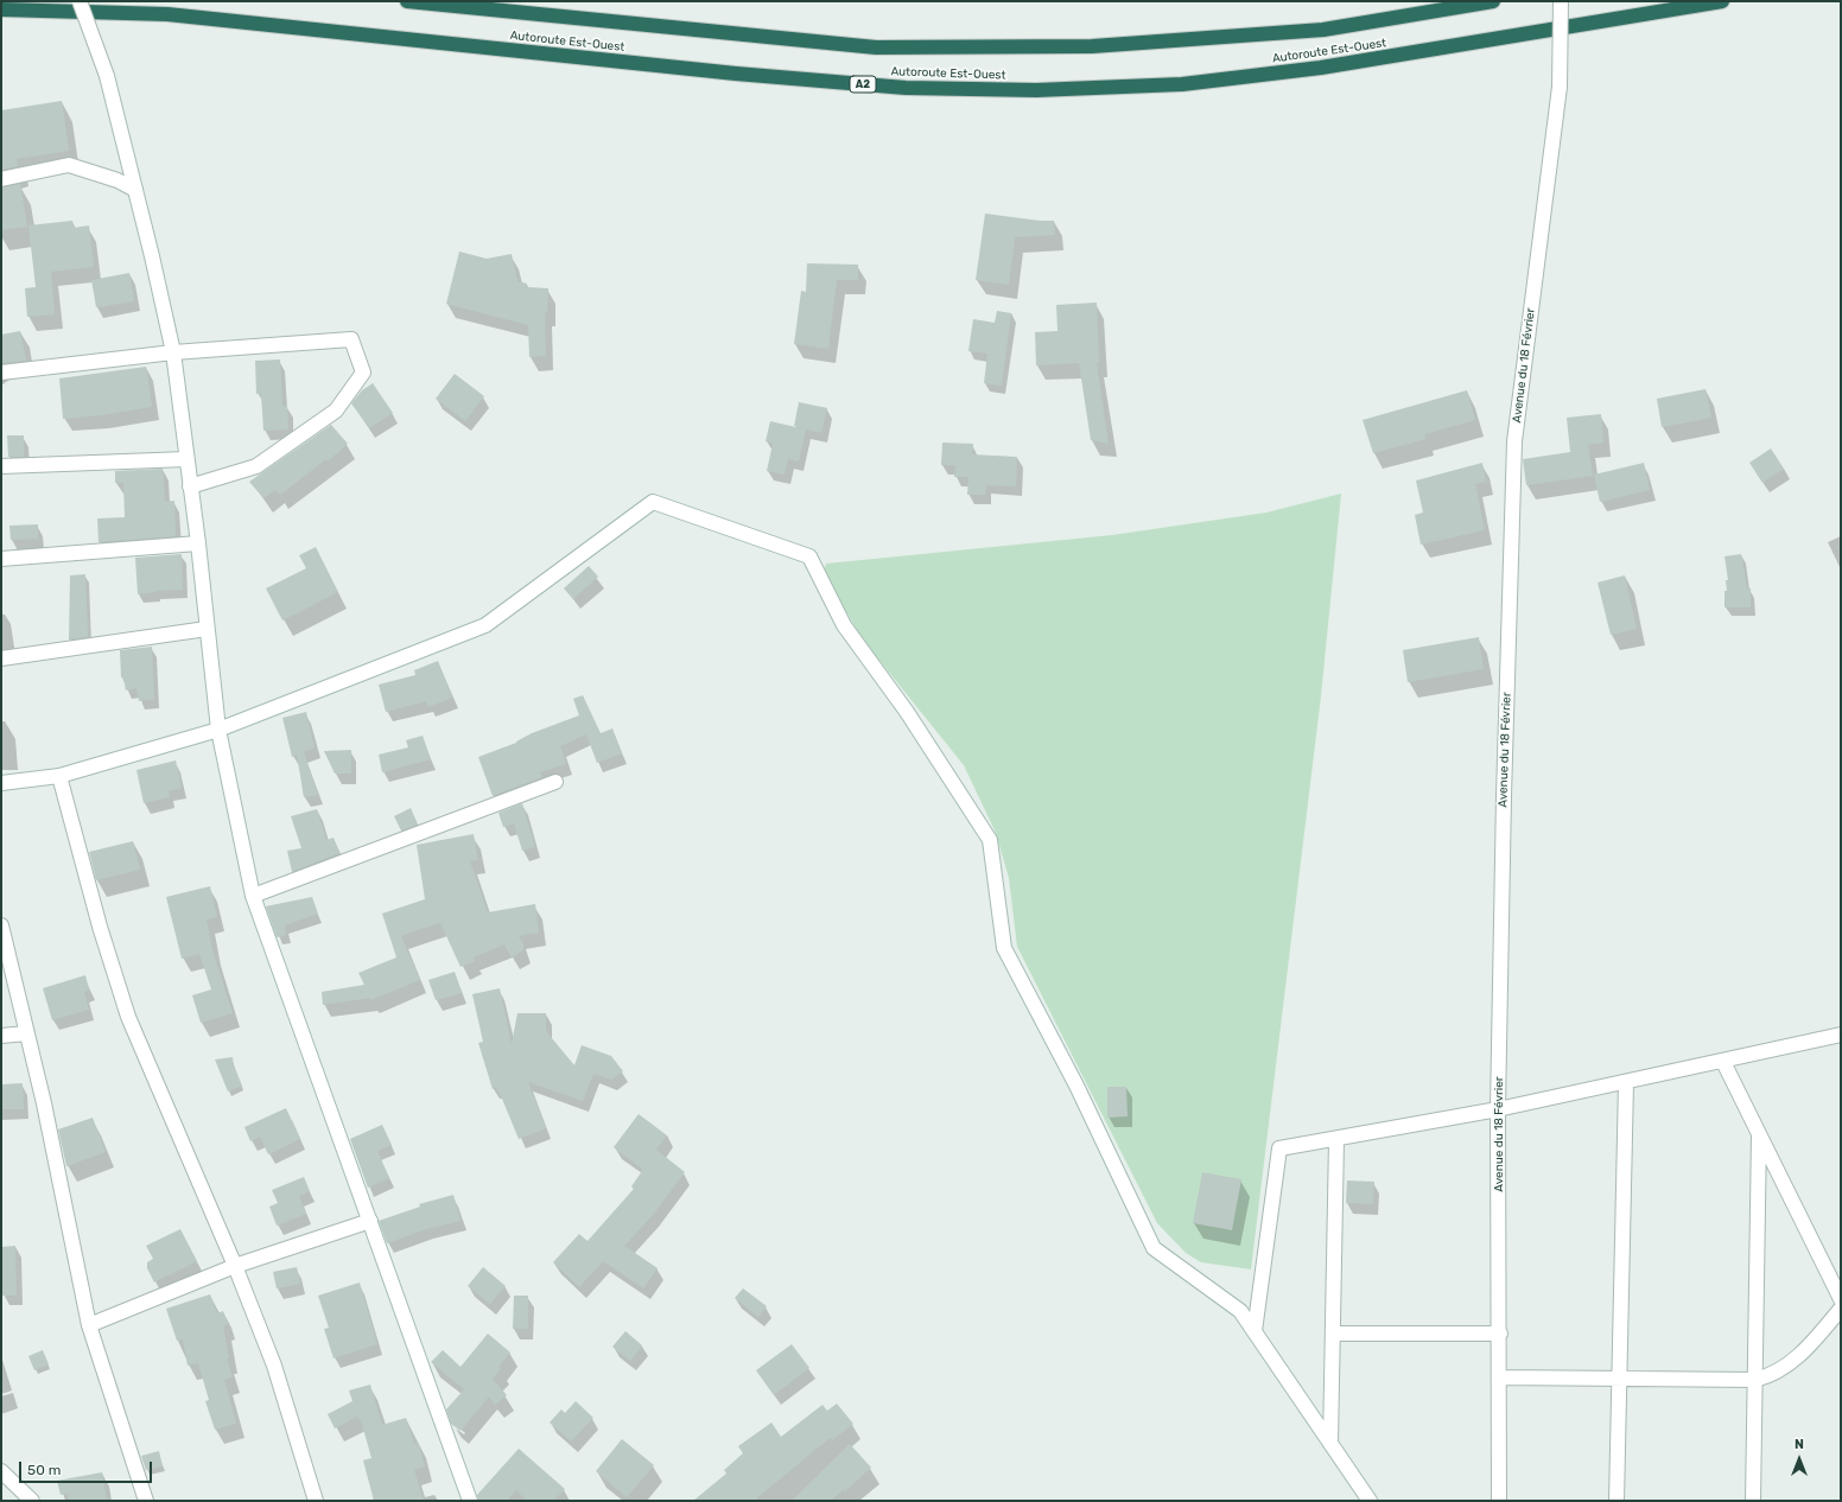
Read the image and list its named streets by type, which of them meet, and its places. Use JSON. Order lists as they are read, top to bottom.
{
  "streets": {
    "highway": ["Autoroute Est-Ouest", "A2"],
    "street": ["Avenue du 18 Février"]
  },
  "scale_bar": "50 m",
  "north": "top"
}
